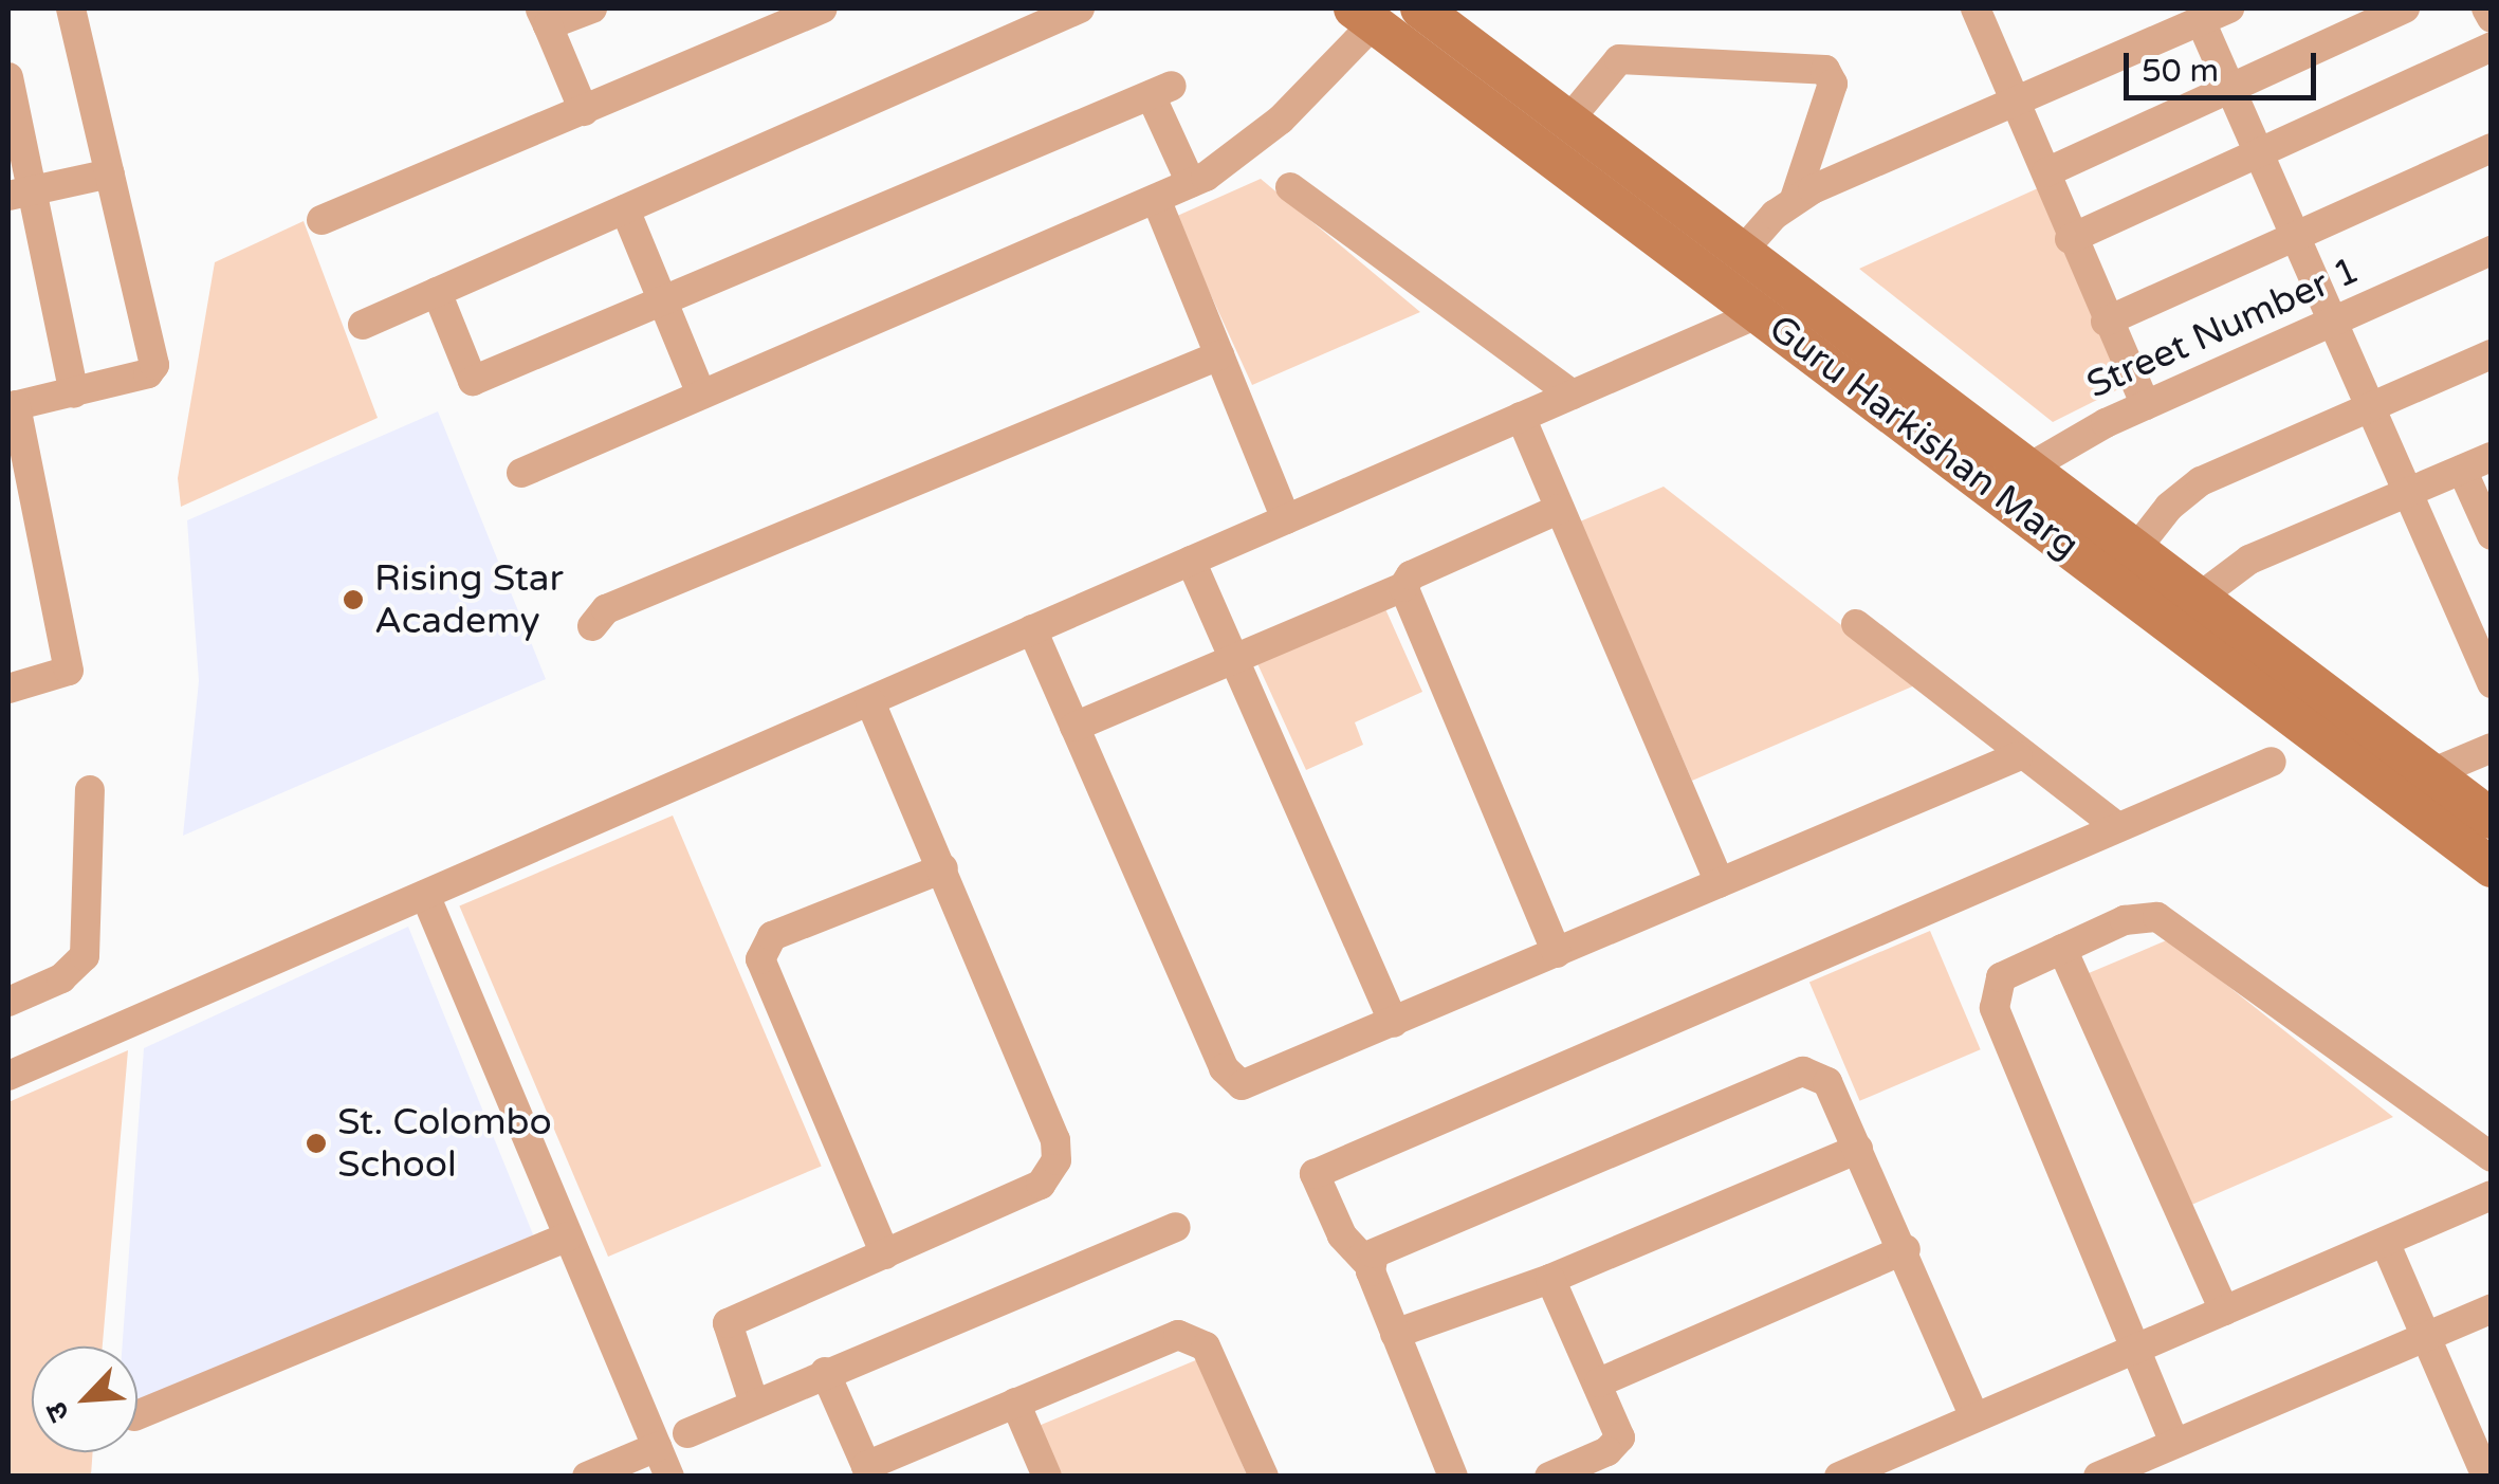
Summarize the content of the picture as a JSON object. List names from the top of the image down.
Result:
{
  "streets": {
    "main road": ["Guru Harkishan Marg"],
    "street": ["Street Number 1"]
  },
  "crossings": [
    ["Street Number 1", "Guru Harkishan Marg"]
  ],
  "places": ["Rising Star Academy", "St. Colombo School"],
  "scale_bar": "50 m",
  "north": "bottom left"
}
